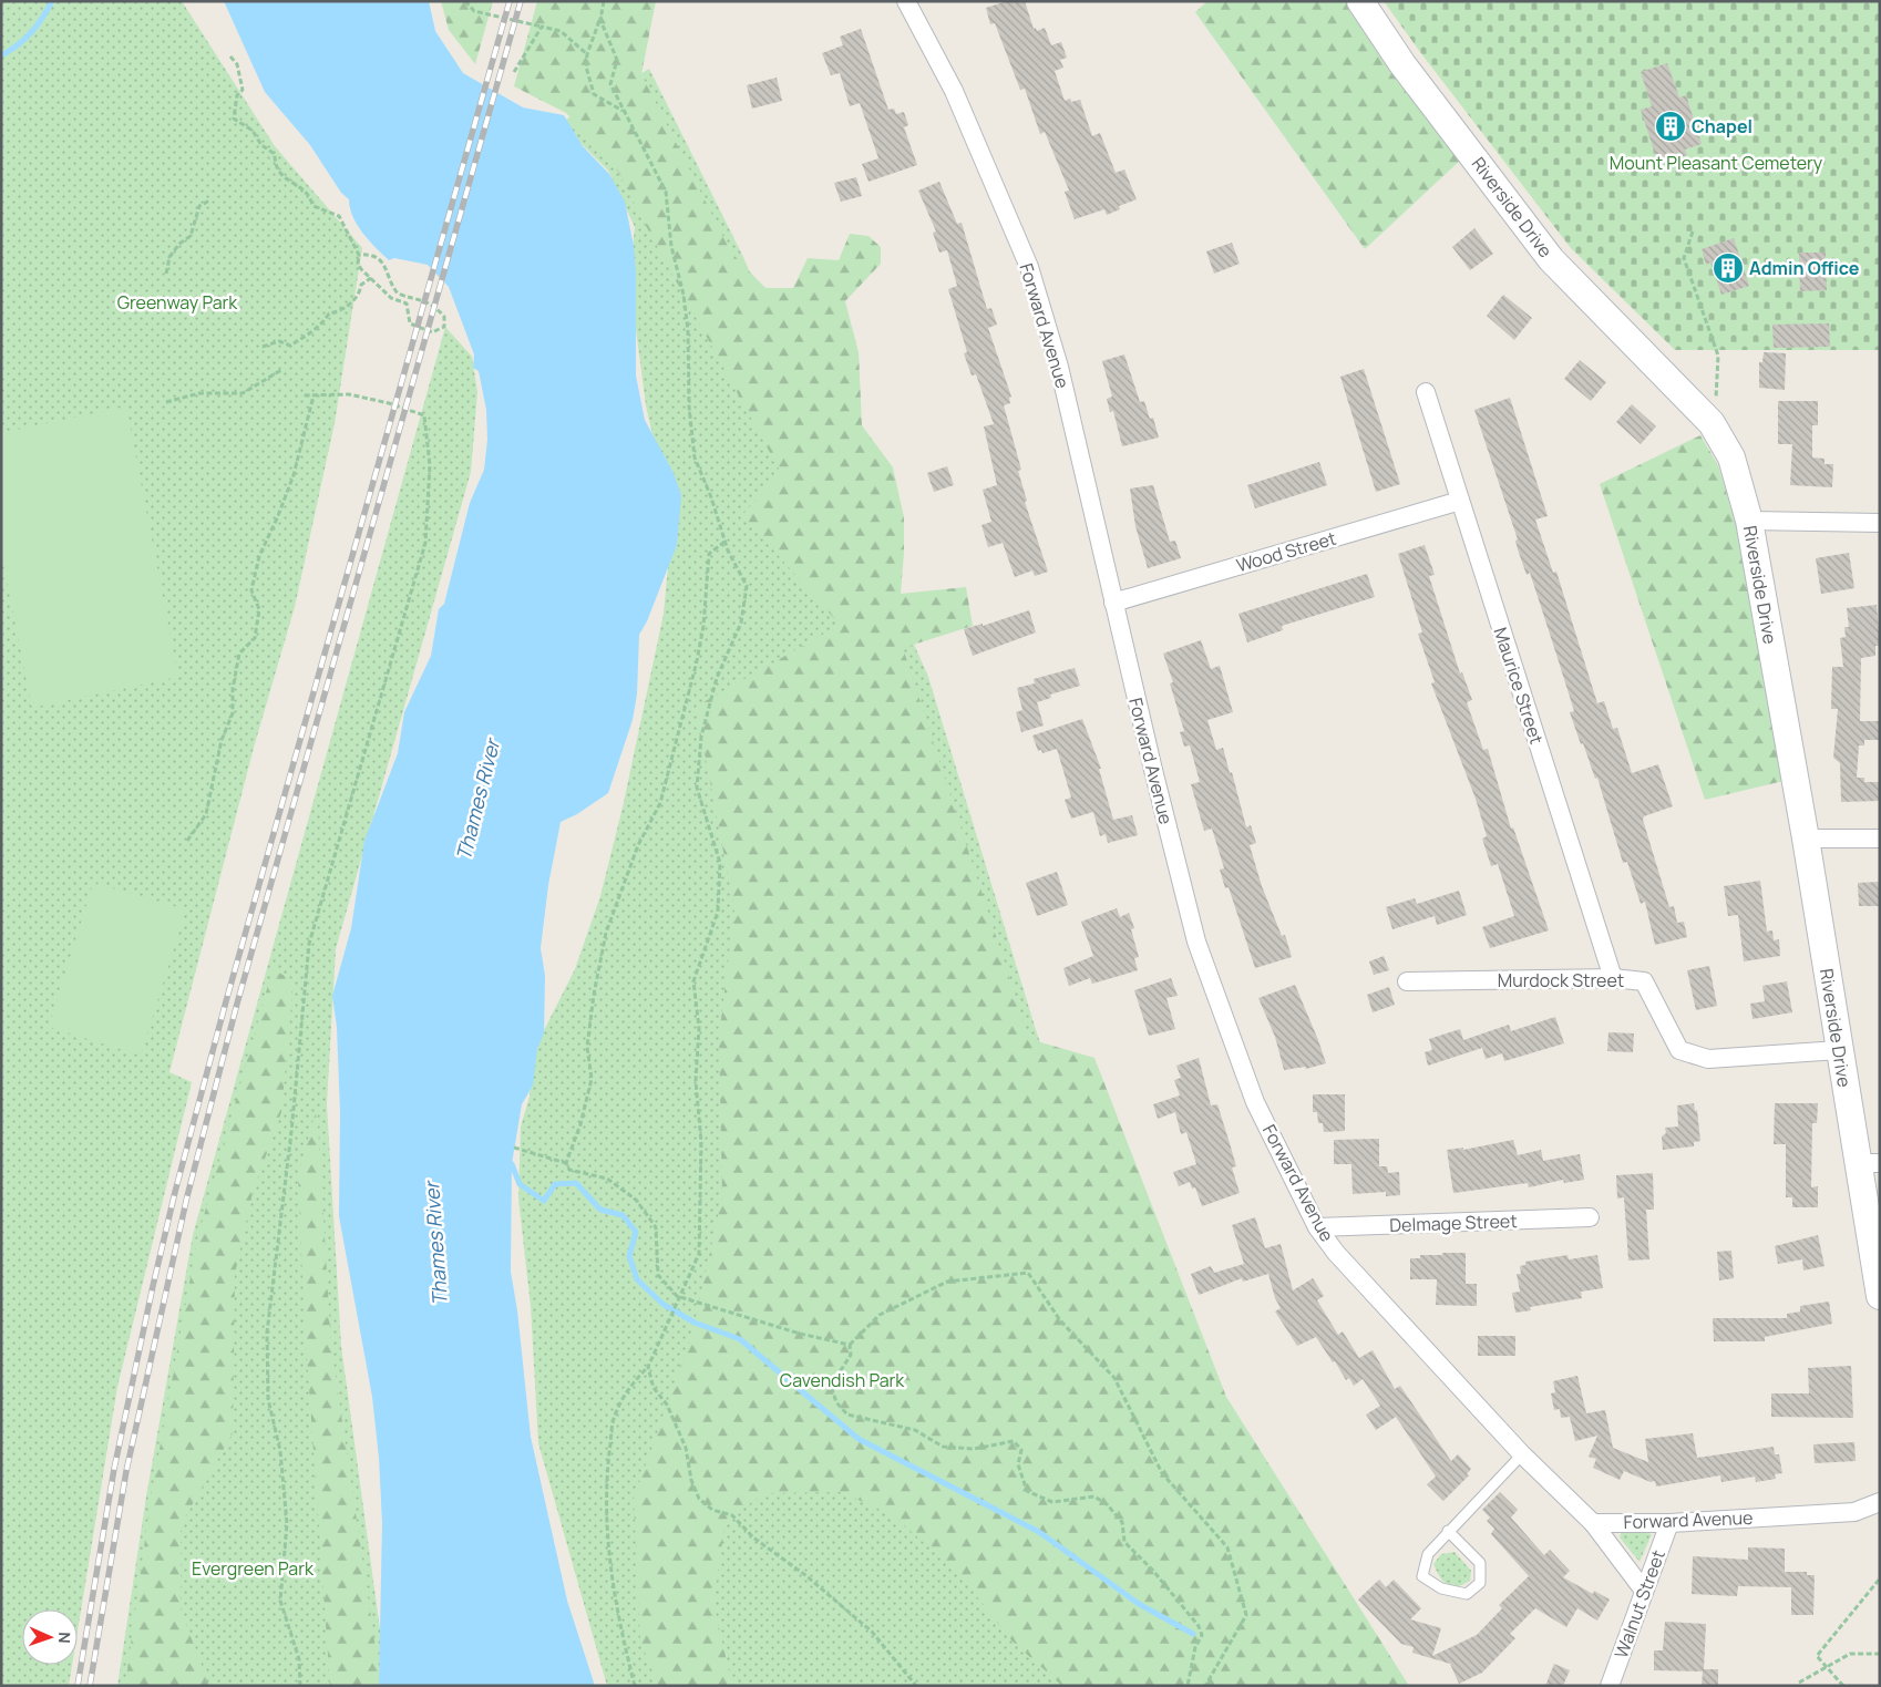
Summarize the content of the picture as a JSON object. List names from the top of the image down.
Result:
{
  "streets": {
    "main road": ["Riverside Drive"],
    "street": [
      "Forward Avenue",
      "Wood Street",
      "Maurice Street",
      "Murdock Street",
      "Delmage Street",
      "Walnut Street"
    ]
  },
  "crossings": [
    ["Riverside Drive", "Murdock Street"],
    ["Forward Avenue", "Wood Street"],
    ["Forward Avenue", "Delmage Street"],
    ["Forward Avenue", "Walnut Street"],
    ["Wood Street", "Maurice Street"],
    ["Maurice Street", "Murdock Street"]
  ],
  "water": ["Thames River"],
  "parks": [
    "Mount Pleasant Cemetery",
    "Greenway Park",
    "Cavendish Park",
    "Evergreen Park"
  ],
  "places": {
    "building": ["Chapel", "Admin Office"]
  },
  "north": "right"
}
